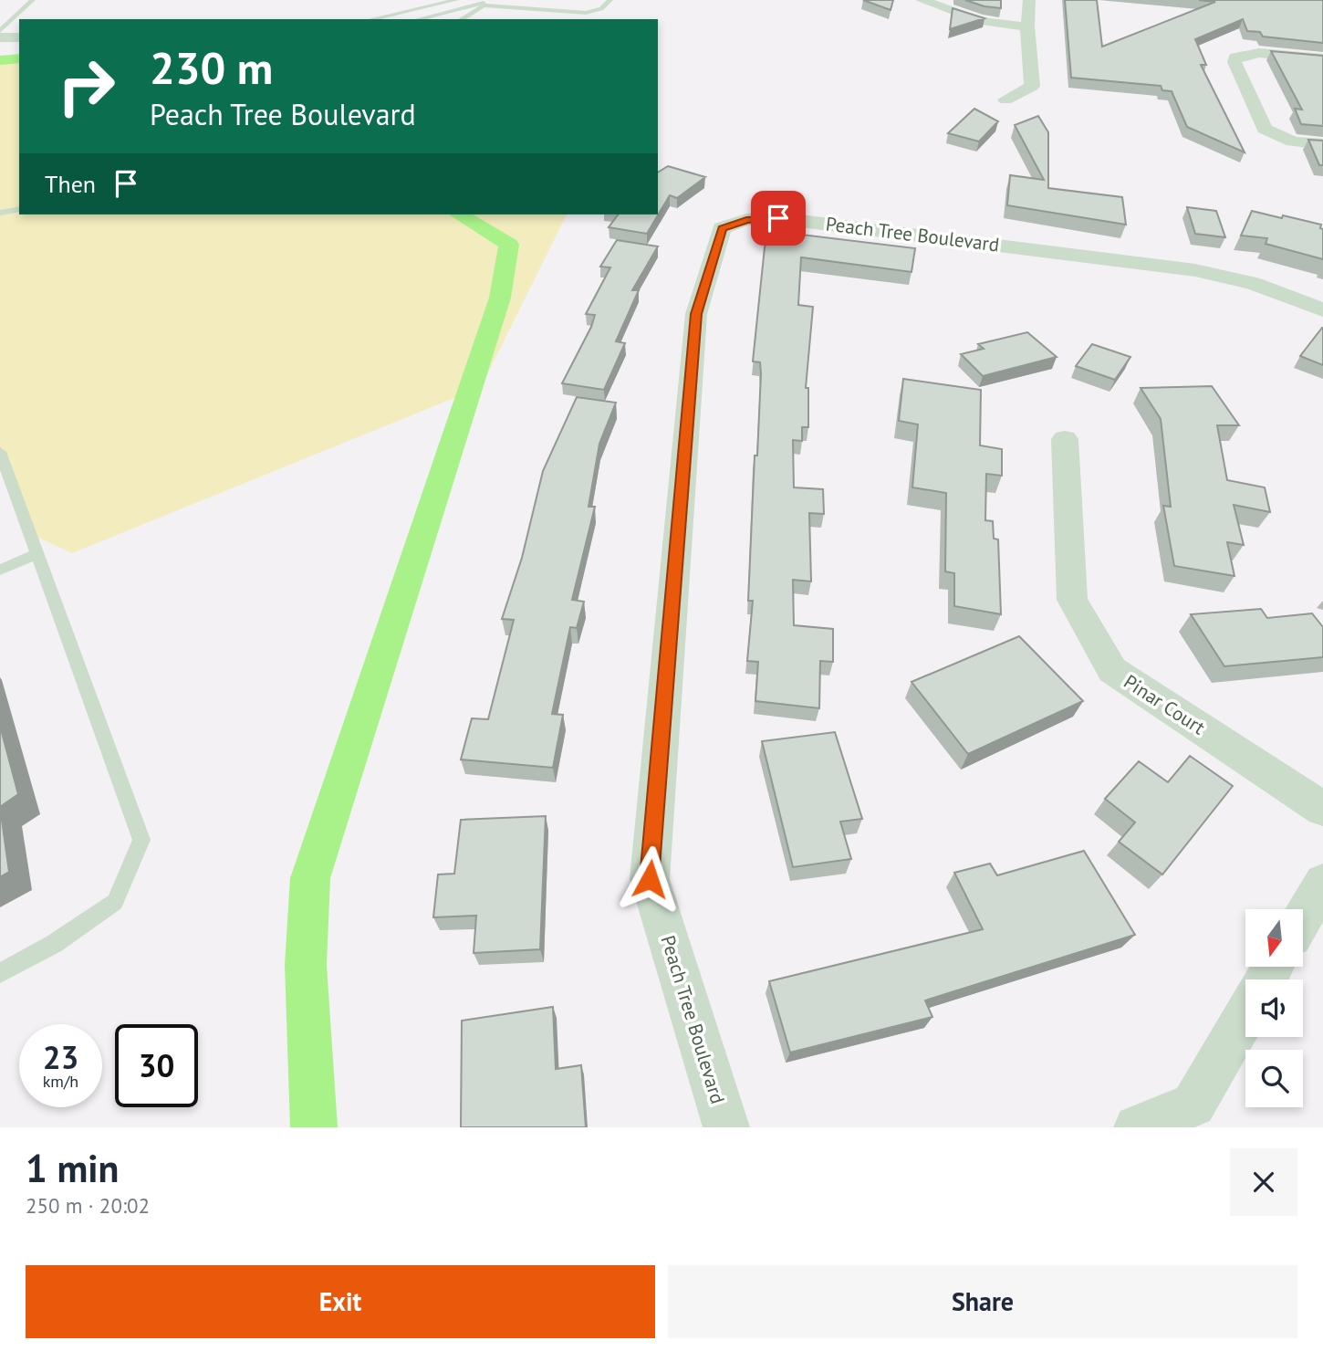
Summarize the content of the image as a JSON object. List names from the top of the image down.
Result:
{
  "streets": {
    "street": ["Peach Tree Boulevard", "Pinar Court"]
  },
  "north": "bottom",
  "page": {
    "turn": ["230 m", "Peach Tree Boulevard"],
    "then": "Then",
    "speed": "23 km/h",
    "limit": "30",
    "heading": ["1 min", "250 m · 20:02"],
    "buttons": ["Exit", "Share"]
  }
}
